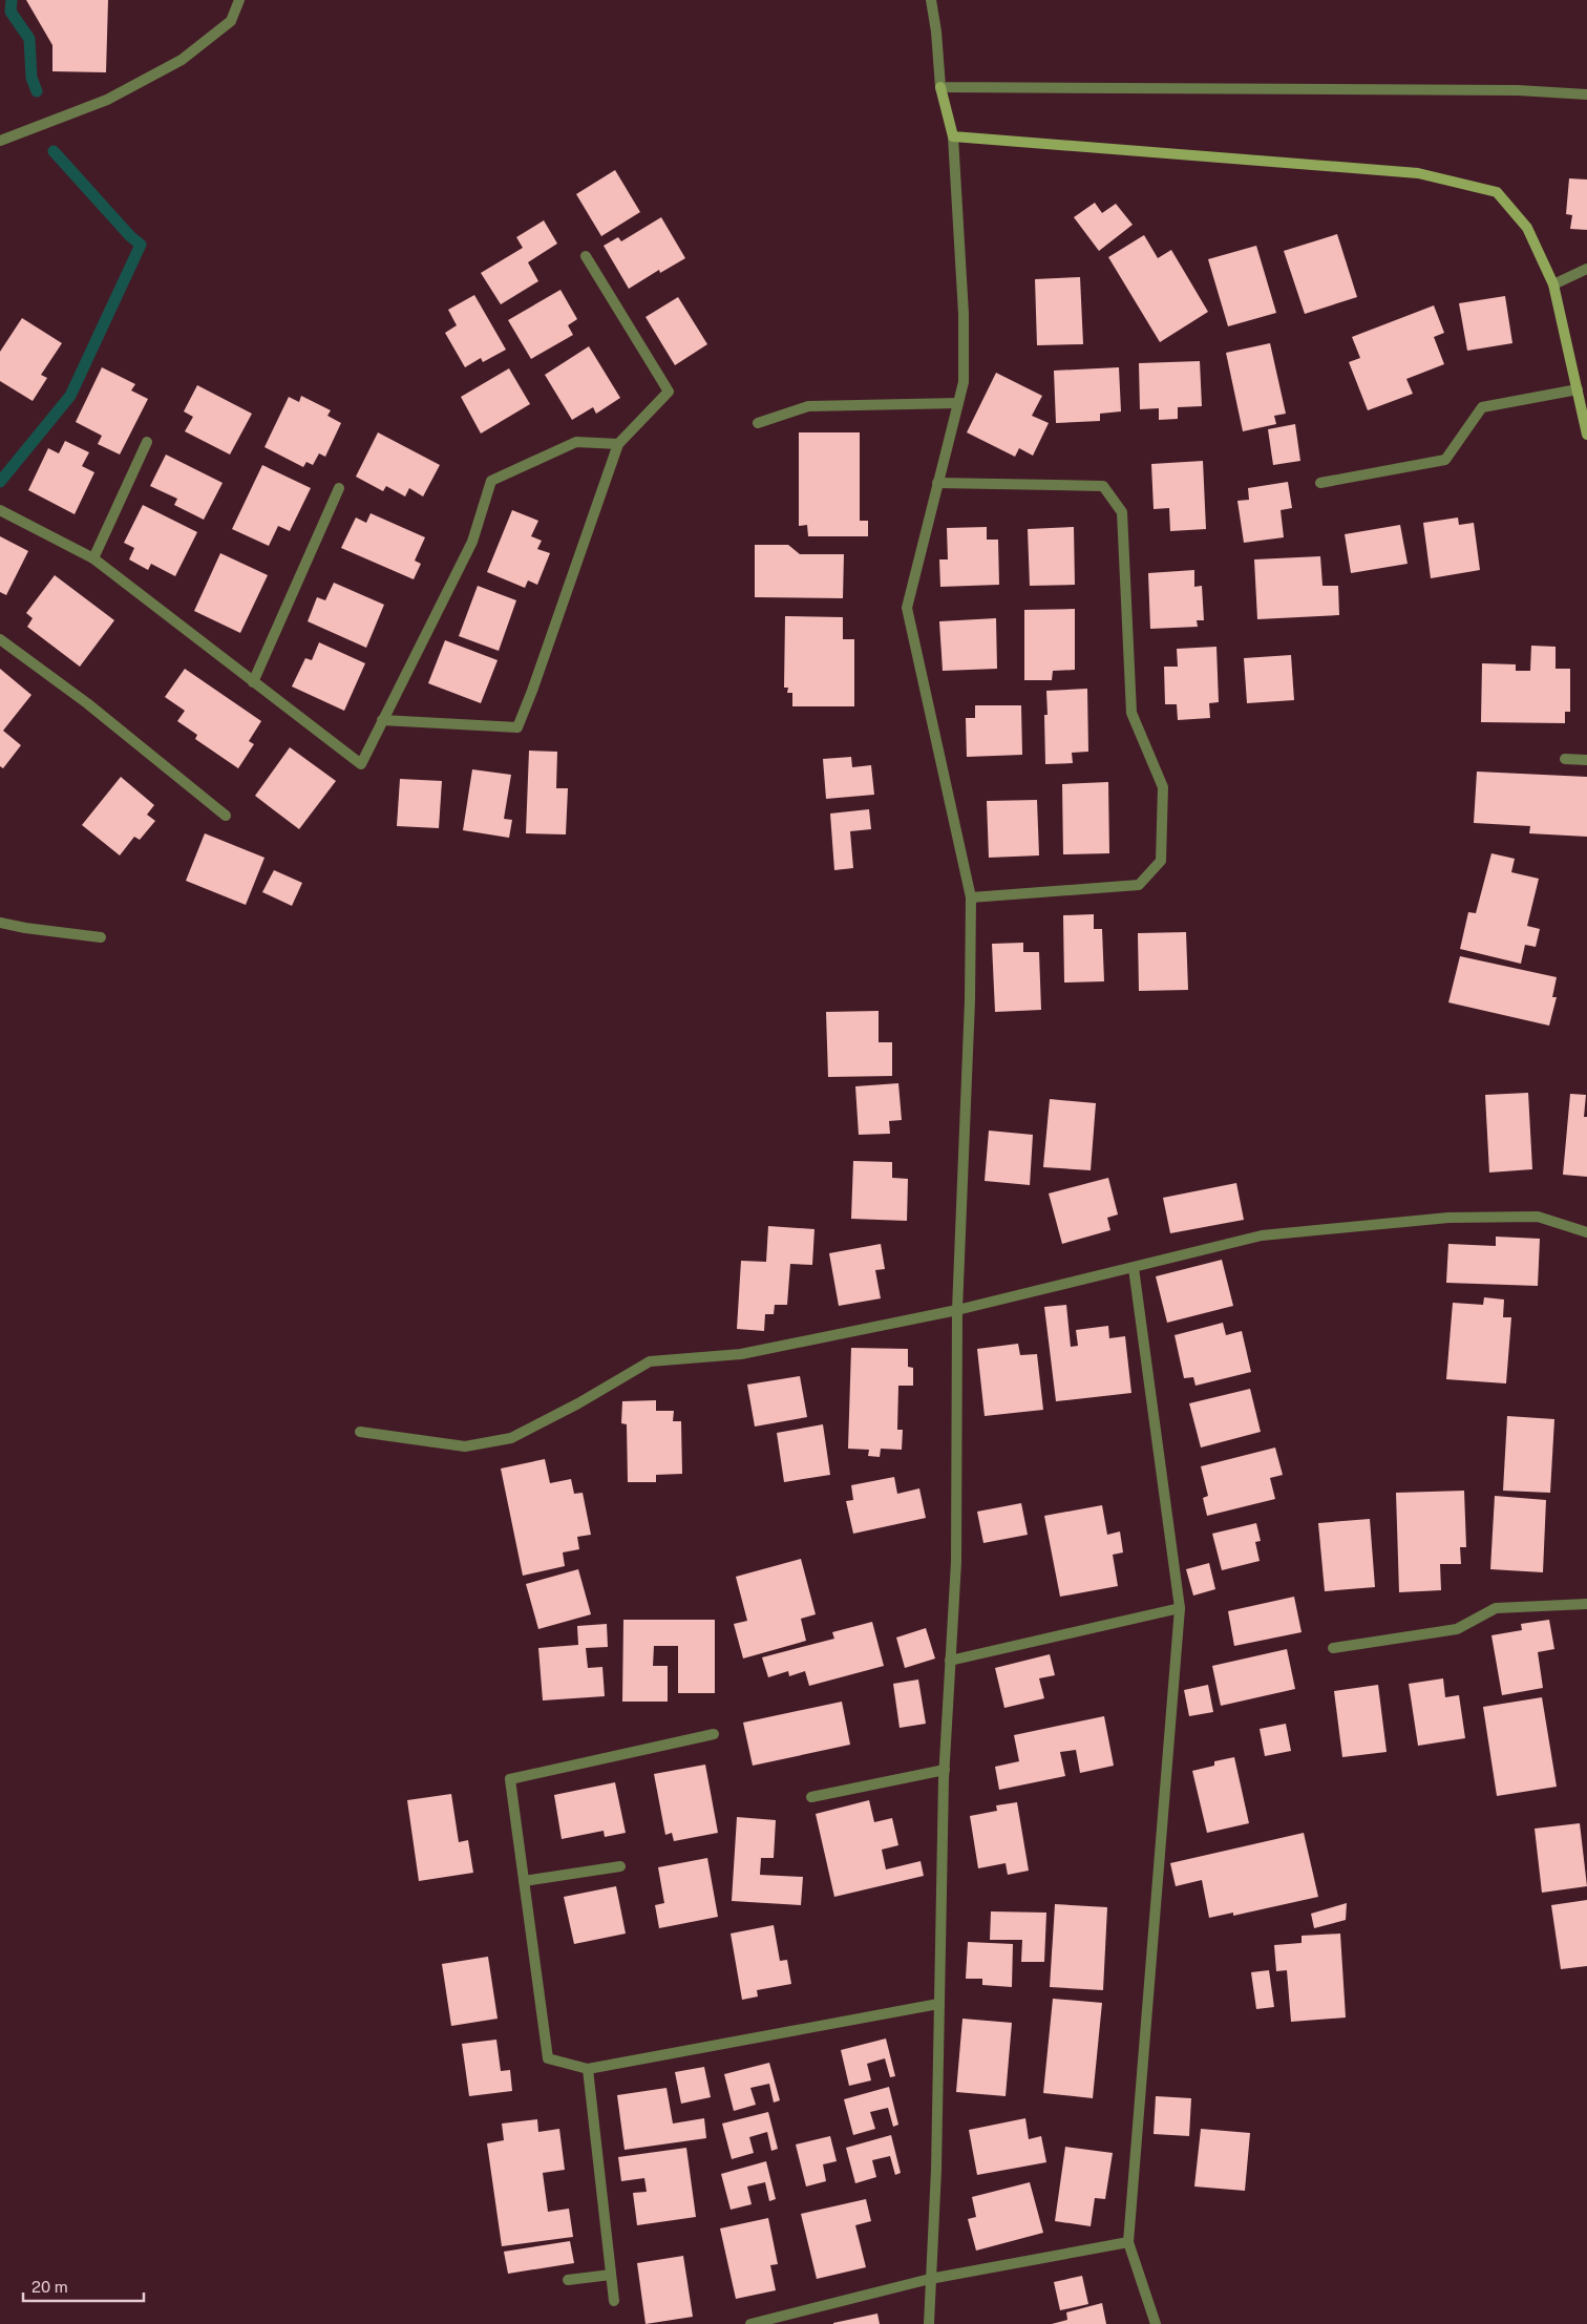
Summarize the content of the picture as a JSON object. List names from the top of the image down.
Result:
{
  "scale_bar": "20 m"
}
